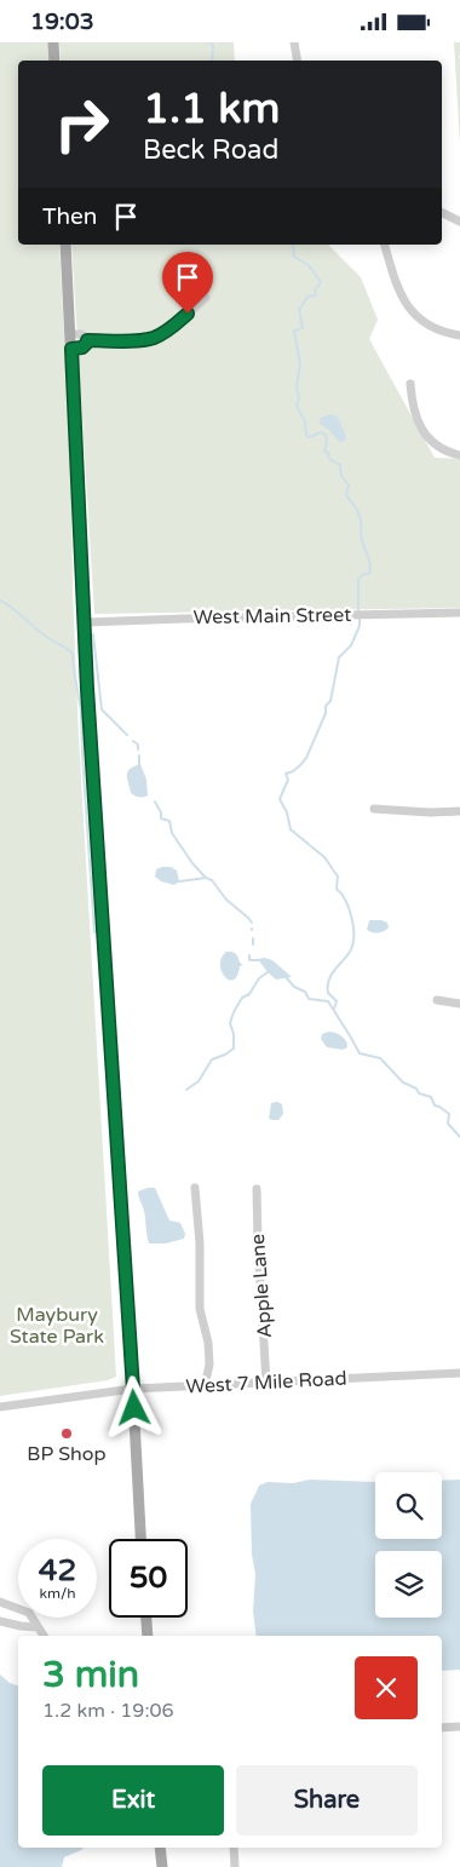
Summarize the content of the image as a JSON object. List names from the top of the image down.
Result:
{
  "streets": {
    "street": ["West Main Street", "Apple Lane", "West 7 Mile Road"]
  },
  "crossings": [
    ["Apple Lane", "West 7 Mile Road"]
  ],
  "parks": ["Maybury State Park"],
  "places": ["BP Shop"],
  "page": {
    "status": "19:03",
    "turn": ["1.1 km", "Beck Road"],
    "then": "Then",
    "speed": "42 km/h",
    "limit": "50",
    "heading": ["3 min", "1.2 km · 19:06"],
    "buttons": ["Exit", "Share"]
  }
}
